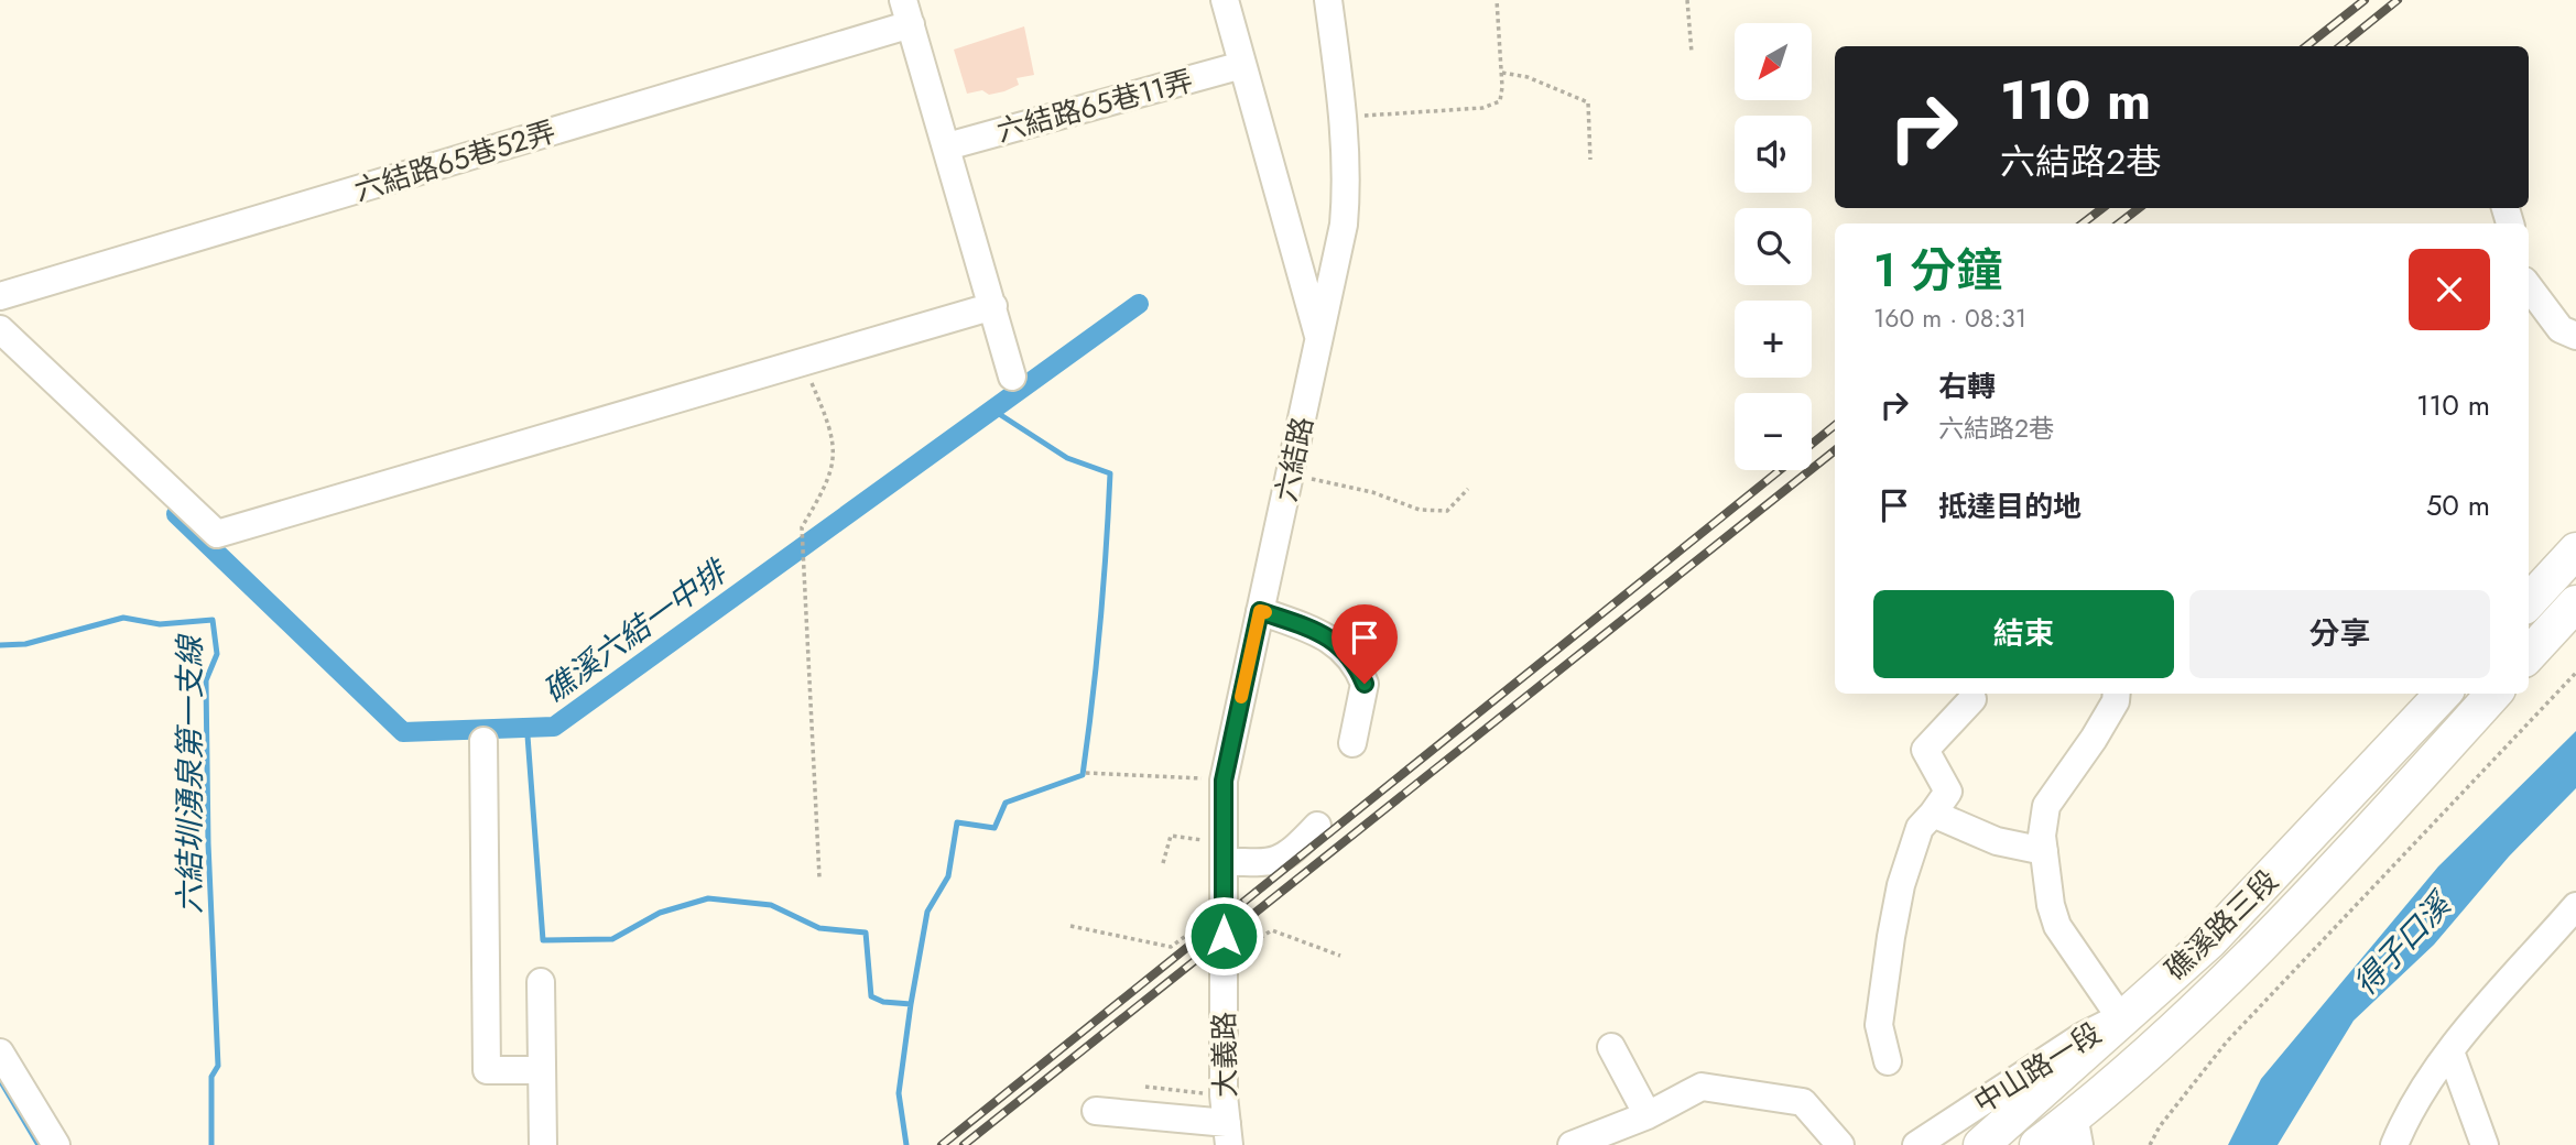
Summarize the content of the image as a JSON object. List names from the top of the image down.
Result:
{
  "streets": {
    "main road": ["礁溪路三段"],
    "street": [
      "六結路65巷11弄",
      "六結路65巷52弄",
      "六結路",
      "大義路",
      "中山路一段"
    ]
  },
  "crossings": [
    ["六結路", "大義路"],
    ["礁溪路三段", "中山路一段"]
  ],
  "water": ["礁溪六結一中排", "六結圳湧泉第一支線", "得子口溪"],
  "north": "bottom left",
  "page": {
    "map_buttons": ["+", "−"],
    "turn": ["110 m", "六結路2巷"],
    "heading": ["1 分鐘", "160 m · 08:31"],
    "list": [
      {
        "name": "右轉",
        "note": "六結路2巷",
        "value": "110 m"
      },
      {
        "name": "抵達目的地",
        "value": "50 m"
      }
    ],
    "buttons": ["結束", "分享"]
  }
}
